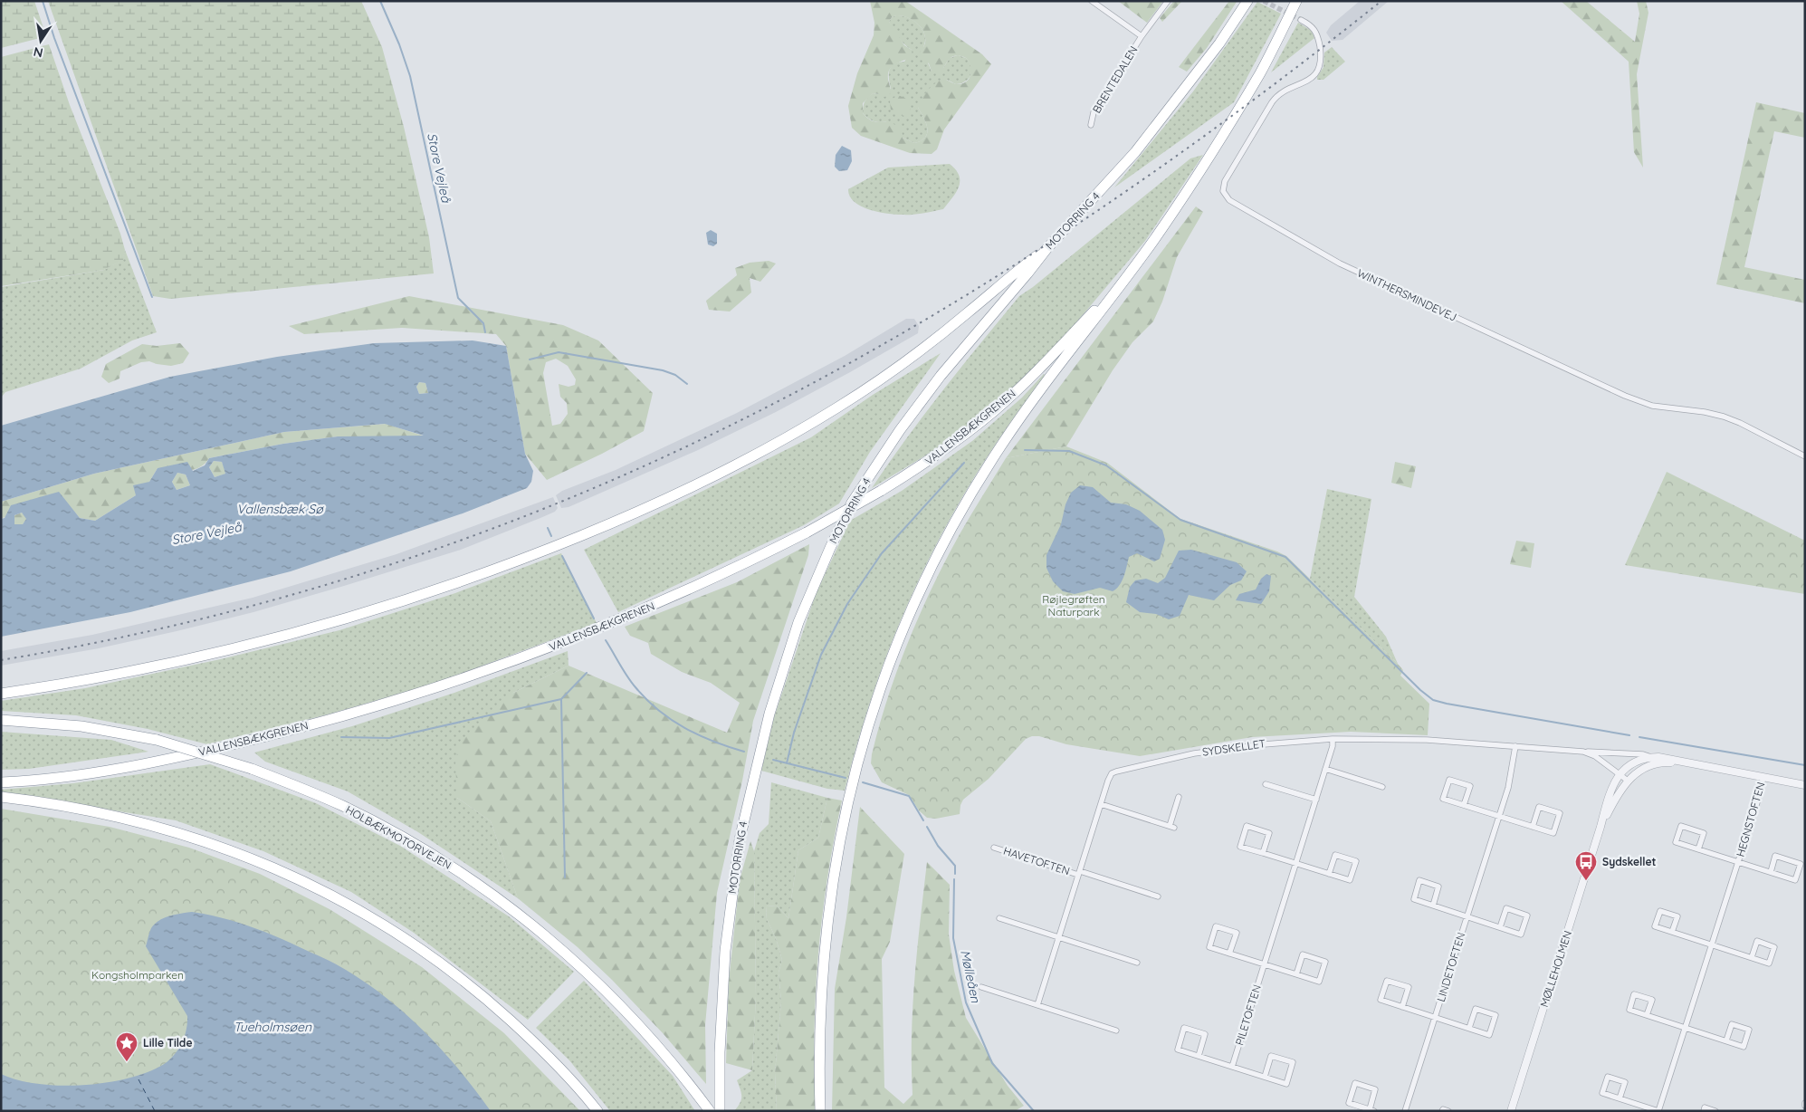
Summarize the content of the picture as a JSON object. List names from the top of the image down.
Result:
{
  "streets": {
    "highway": ["MOTORRING 4", "VALLENSBÆKGRENEN", "HOLBÆKMOTORVEJEN"],
    "street": [
      "BRENTEDALEN",
      "WINTHERSMINDEVEJ",
      "SYDSKELLET",
      "HEGNSTOFTEN",
      "HAVETOFTEN",
      "LINDETOFTEN",
      "MØLLEHOLMEN",
      "PILETOFTEN"
    ]
  },
  "crossings": [
    ["SYDSKELLET", "HEGNSTOFTEN"],
    ["SYDSKELLET", "HAVETOFTEN"],
    ["SYDSKELLET", "LINDETOFTEN"],
    ["SYDSKELLET", "MØLLEHOLMEN"],
    ["SYDSKELLET", "PILETOFTEN"]
  ],
  "water": [
    "Store Vejleå",
    "Vallensbæk Sø",
    "Mølleåen",
    "Tueholmsøen"
  ],
  "parks": ["Røjlegrøften Naturpark", "Kongsholmparken"],
  "places": {
    "bus stop": ["Sydskellet"],
    "place": ["Lille Tilde"]
  },
  "north": "bottom"
}
